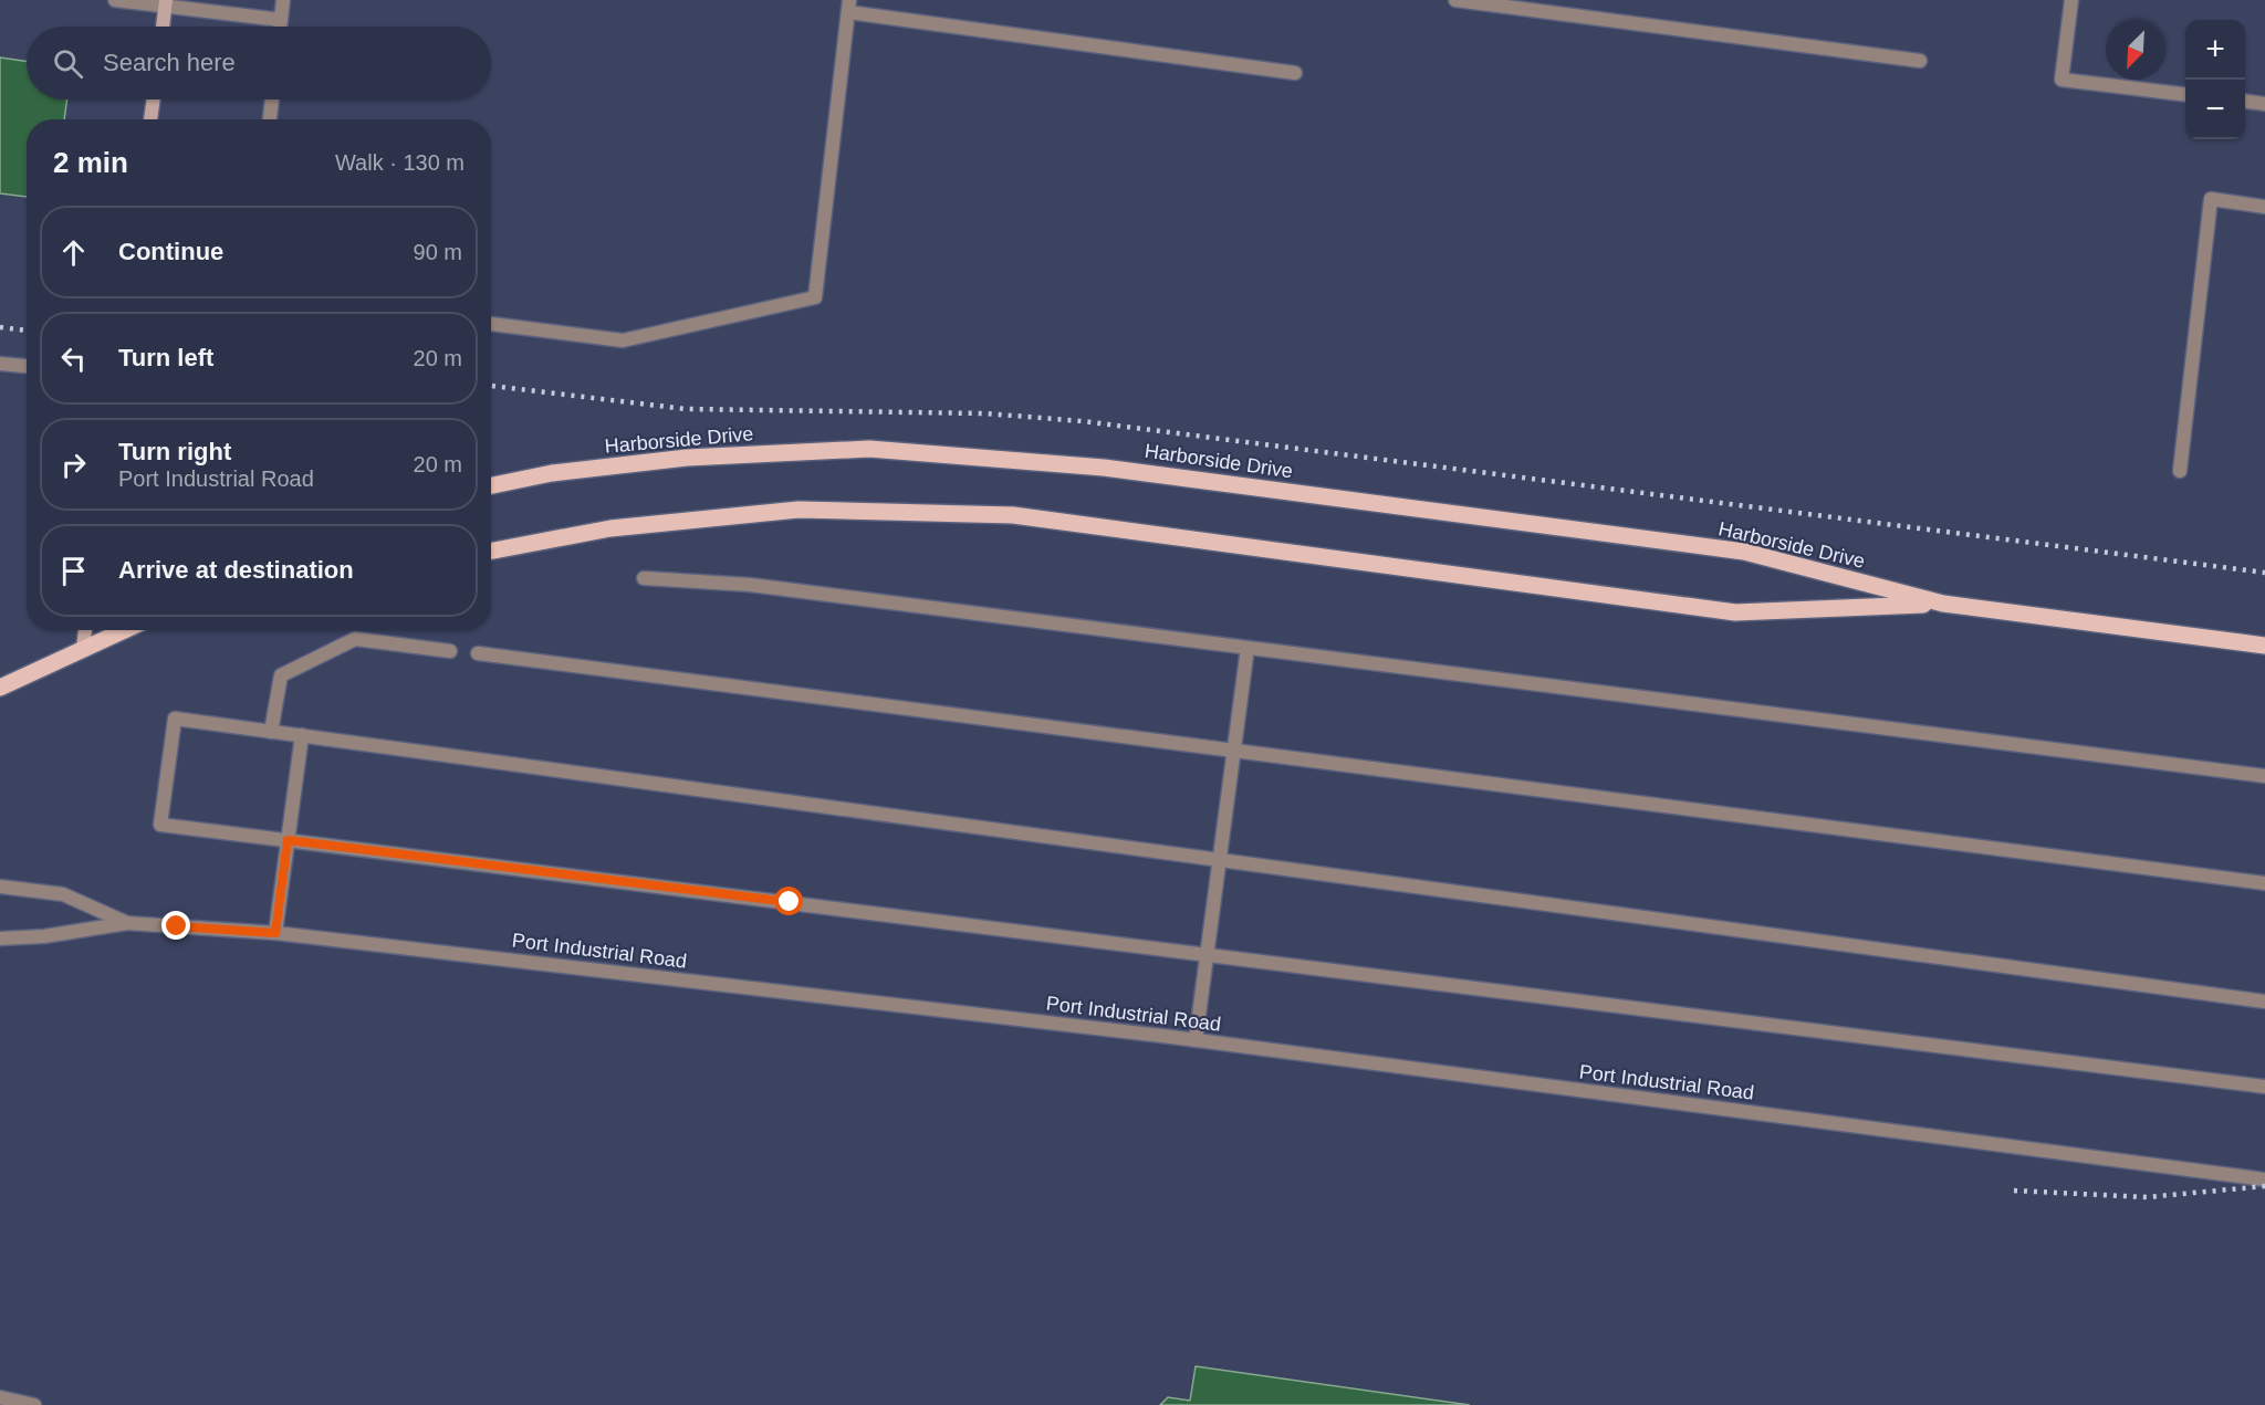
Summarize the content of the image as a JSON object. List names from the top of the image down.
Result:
{
  "streets": {
    "main road": ["Harborside Drive"],
    "street": ["Port Industrial Road"]
  },
  "north": "bottom left",
  "page": {
    "map_buttons": ["+", "−"],
    "search": "Search here",
    "heading": ["2 min", "Walk · 130 m"],
    "list": [
      ["Continue", "90 m"],
      ["Turn left", "20 m"],
      ["Turn right", "Port Industrial Road", "20 m"],
      "Arrive at destination"
    ]
  }
}
